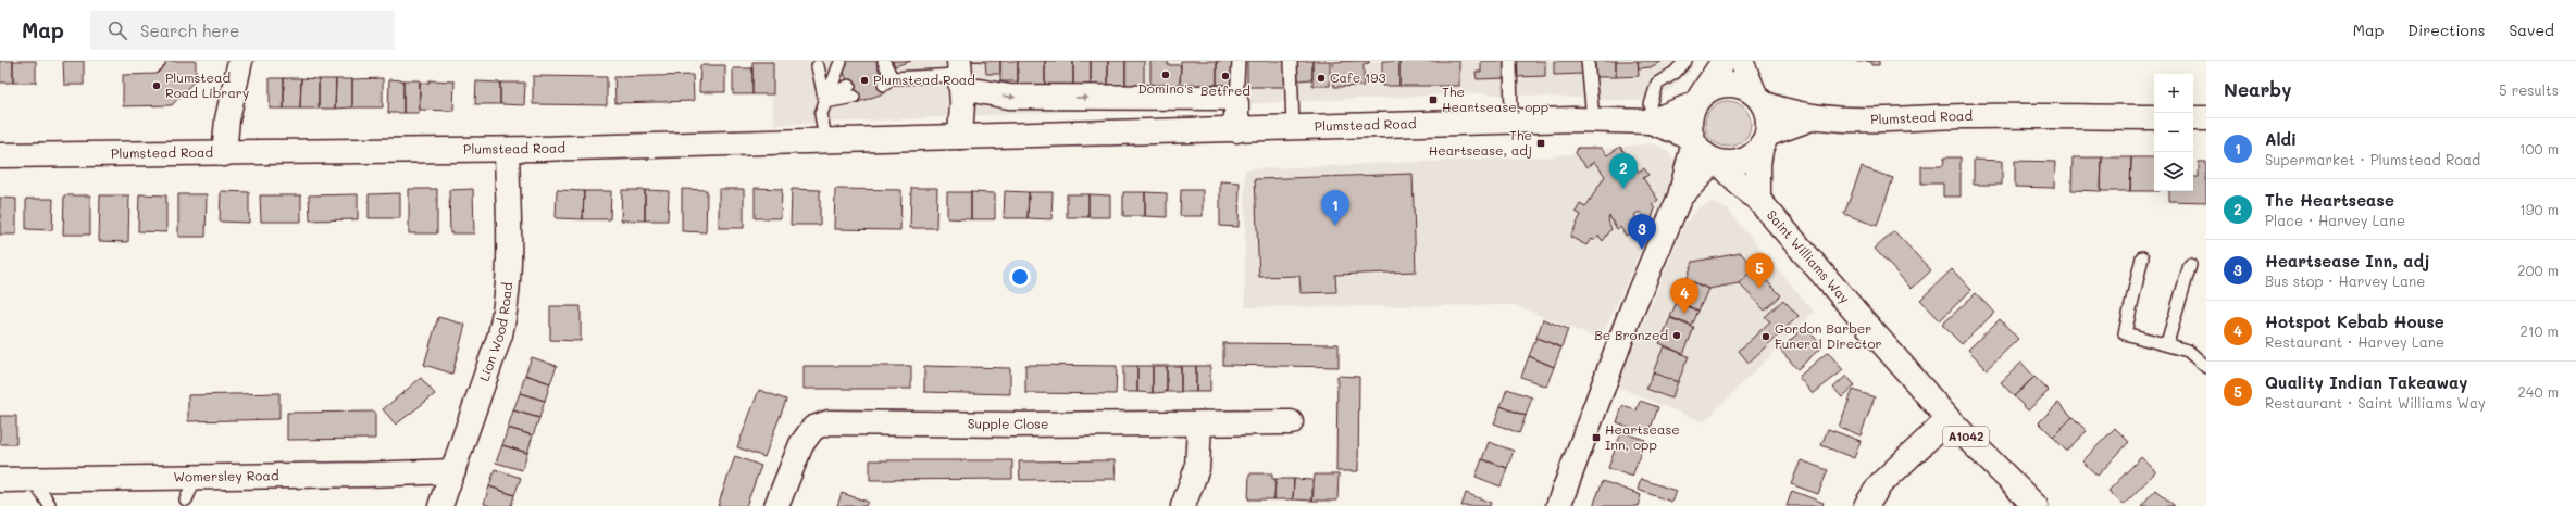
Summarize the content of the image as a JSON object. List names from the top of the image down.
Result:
{
  "streets": {
    "main road": [
      "Plumstead Road",
      "Saint Williams Way",
      "Lion Wood Road",
      "Supple Close",
      "A1042",
      "Womersley Road"
    ]
  },
  "crossings": [
    ["Plumstead Road", "Saint Williams Way"],
    ["Plumstead Road", "Lion Wood Road"],
    ["Lion Wood Road", "Womersley Road"]
  ],
  "places": {
    "other": [
      "Domino's",
      "Betfred",
      "Cafe 193",
      "Plumstead Road",
      "Plumstead Road Library",
      "Be Bronzed",
      "Gordon Barber Funeral Director"
    ],
    "transit": ["The Heartsease, opp", "The Heartsease, adj", "Heartsease Inn, opp"]
  },
  "page": {
    "header": "Map",
    "search": "Search here",
    "nav": ["Map", "Directions", "Saved"],
    "heading": ["Nearby", "5 results"],
    "map_buttons": ["+", "−"],
    "list": [
      {
        "mark": "1",
        "name": "Aldi",
        "note": "Supermarket · Plumstead Road",
        "value": "100 m"
      },
      {
        "mark": "2",
        "name": "The Heartsease",
        "note": "Place · Harvey Lane",
        "value": "190 m"
      },
      {
        "mark": "3",
        "name": "Heartsease Inn, adj",
        "note": "Bus stop · Harvey Lane",
        "value": "200 m"
      },
      {
        "mark": "4",
        "name": "Hotspot Kebab House",
        "note": "Restaurant · Harvey Lane",
        "value": "210 m"
      },
      {
        "mark": "5",
        "name": "Quality Indian Takeaway",
        "note": "Restaurant · Saint Williams Way",
        "value": "240 m"
      }
    ],
    "pins": [
      "2",
      "1",
      "3",
      "5",
      "4"
    ]
  }
}
